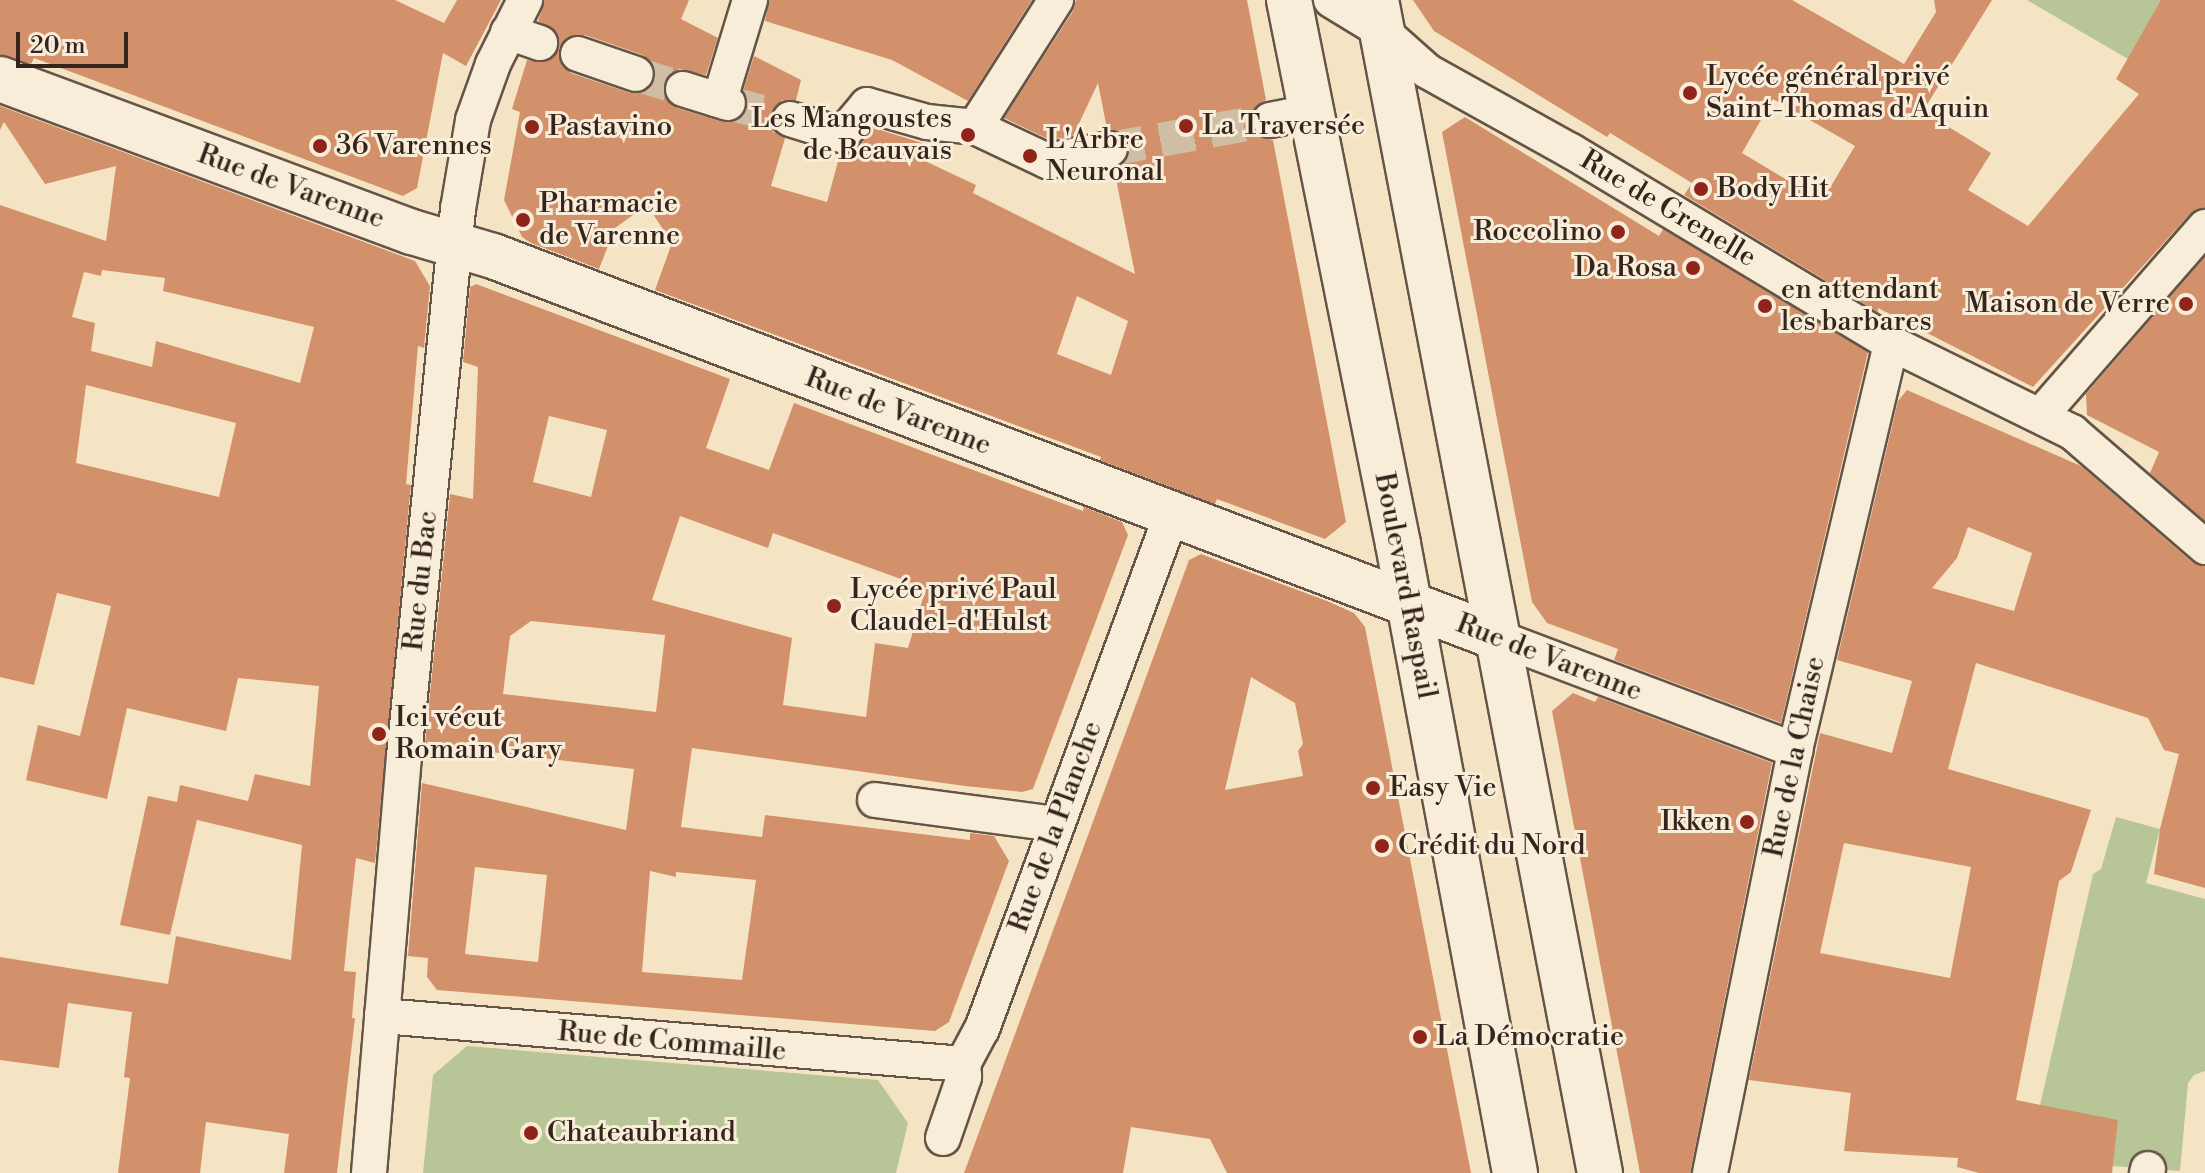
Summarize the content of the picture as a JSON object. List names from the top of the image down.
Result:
{
  "streets": {
    "main road": ["Rue de Varenne", "Boulevard Raspail"],
    "street": [
      "Rue de Grenelle",
      "Rue du Bac",
      "Rue de la Chaise",
      "Rue de la Planche",
      "Rue de Commaille"
    ]
  },
  "crossings": [
    ["Rue de Varenne", "Rue du Bac"],
    ["Rue de Varenne", "Boulevard Raspail"],
    ["Rue de Varenne", "Rue de la Chaise"],
    ["Rue de Varenne", "Rue de la Planche"],
    ["Rue de Grenelle", "Rue de la Chaise"],
    ["Rue du Bac", "Rue de Commaille"],
    ["Rue de la Planche", "Rue de Commaille"]
  ],
  "places": [
    "Lycée général privé Saint-Thomas d'Aquin",
    "La Traversée",
    "Pastavino",
    "Les Mangoustes de Beauvais",
    "36 Varennes",
    "L'Arbre Neuronal",
    "Body Hit",
    "Pharmacie de Varenne",
    "Roccolino",
    "Da Rosa",
    "Maison de Verre",
    "en attendant les barbares",
    "Lycée privé Paul Claudel-d'Hulst",
    "Ici vécut Romain Gary",
    "Easy Vie",
    "Ikken",
    "Crédit du Nord",
    "La Démocratie",
    "Chateaubriand"
  ],
  "scale_bar": "20 m"
}
